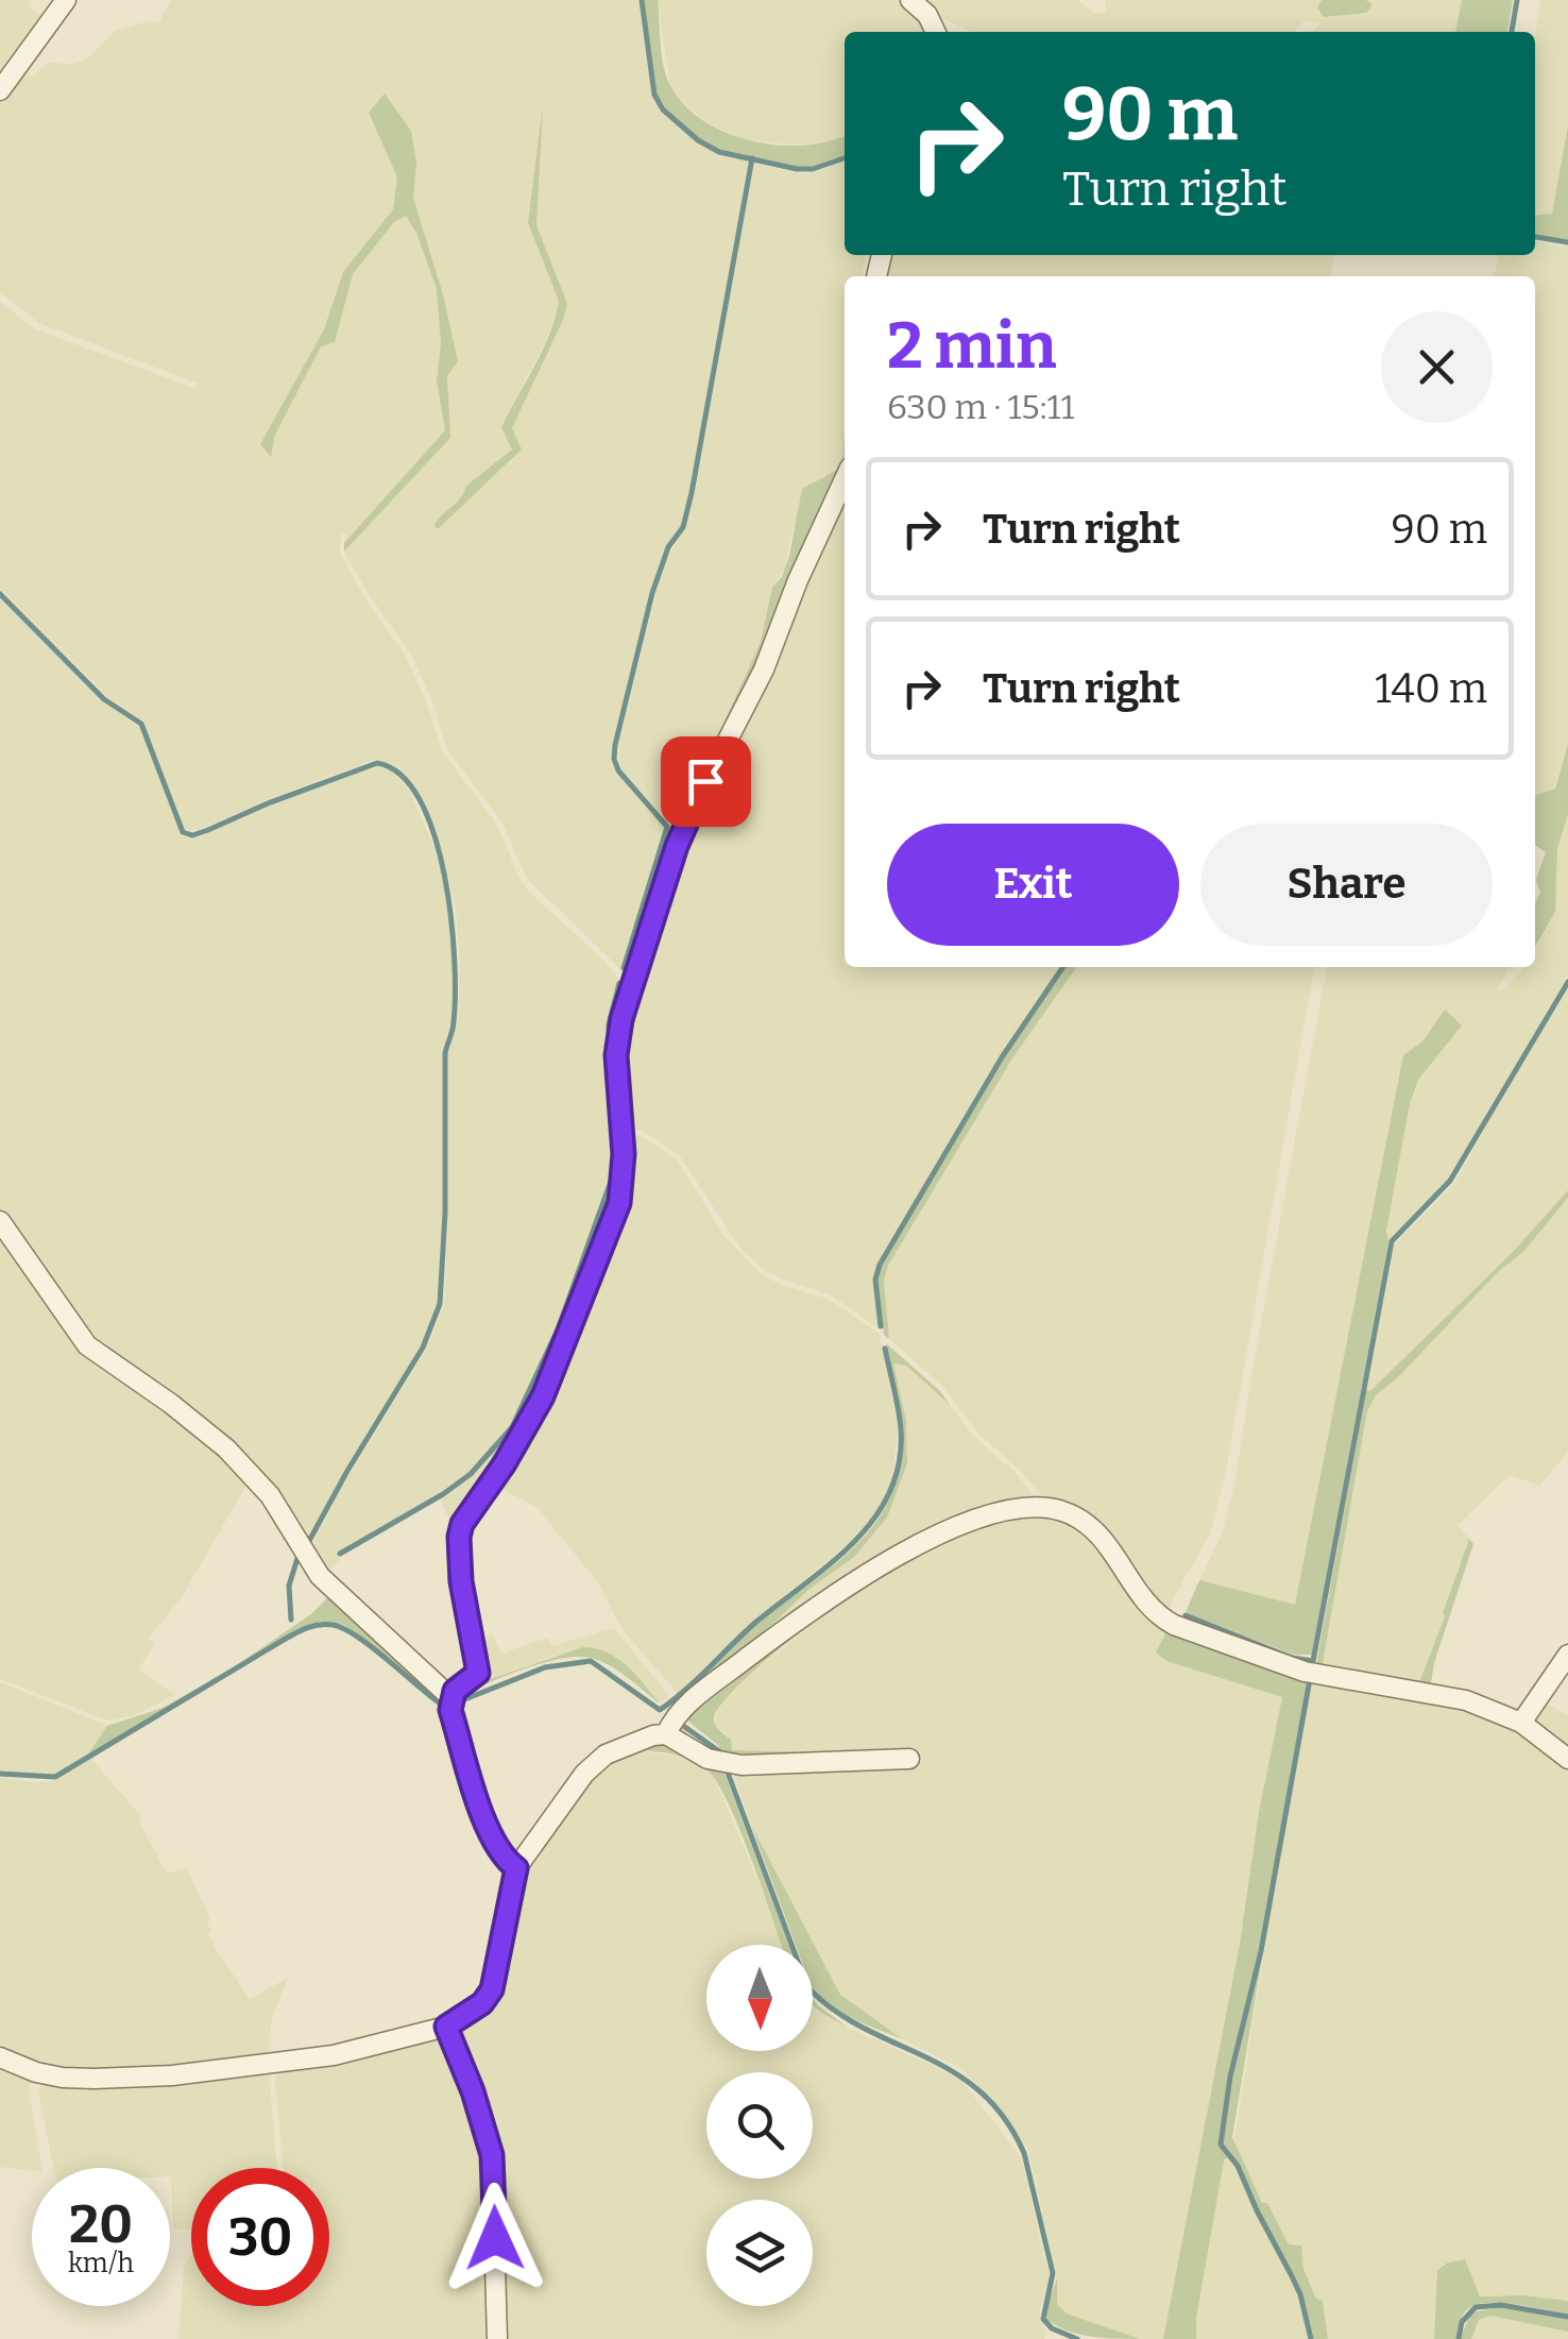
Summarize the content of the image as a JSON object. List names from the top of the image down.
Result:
{
  "north": "bottom",
  "page": {
    "turn": ["90 m", "Turn right"],
    "heading": ["2 min", "630 m · 15:11"],
    "list": [
      {
        "name": "Turn right",
        "value": "90 m"
      },
      {
        "name": "Turn right",
        "value": "140 m"
      }
    ],
    "buttons": ["Exit", "Share"],
    "speed": "20 km/h",
    "limit": "30"
  }
}
